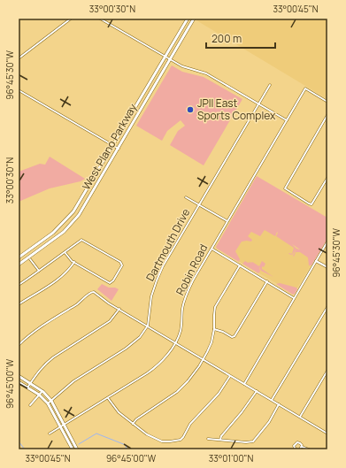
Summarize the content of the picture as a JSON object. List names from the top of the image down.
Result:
{
  "streets": {
    "main road": ["West Plano Parkway"],
    "street": ["Dartmouth Drive", "Robin Road"]
  },
  "places": ["JPII East Sports Complex"],
  "scale_bar": "200 m",
  "coordinates": [
    "33°00'30\"N",
    "33°00'45\"N",
    "96°45'30\"W",
    "96°45'00\"W",
    "33°01'00\"N"
  ]
}
